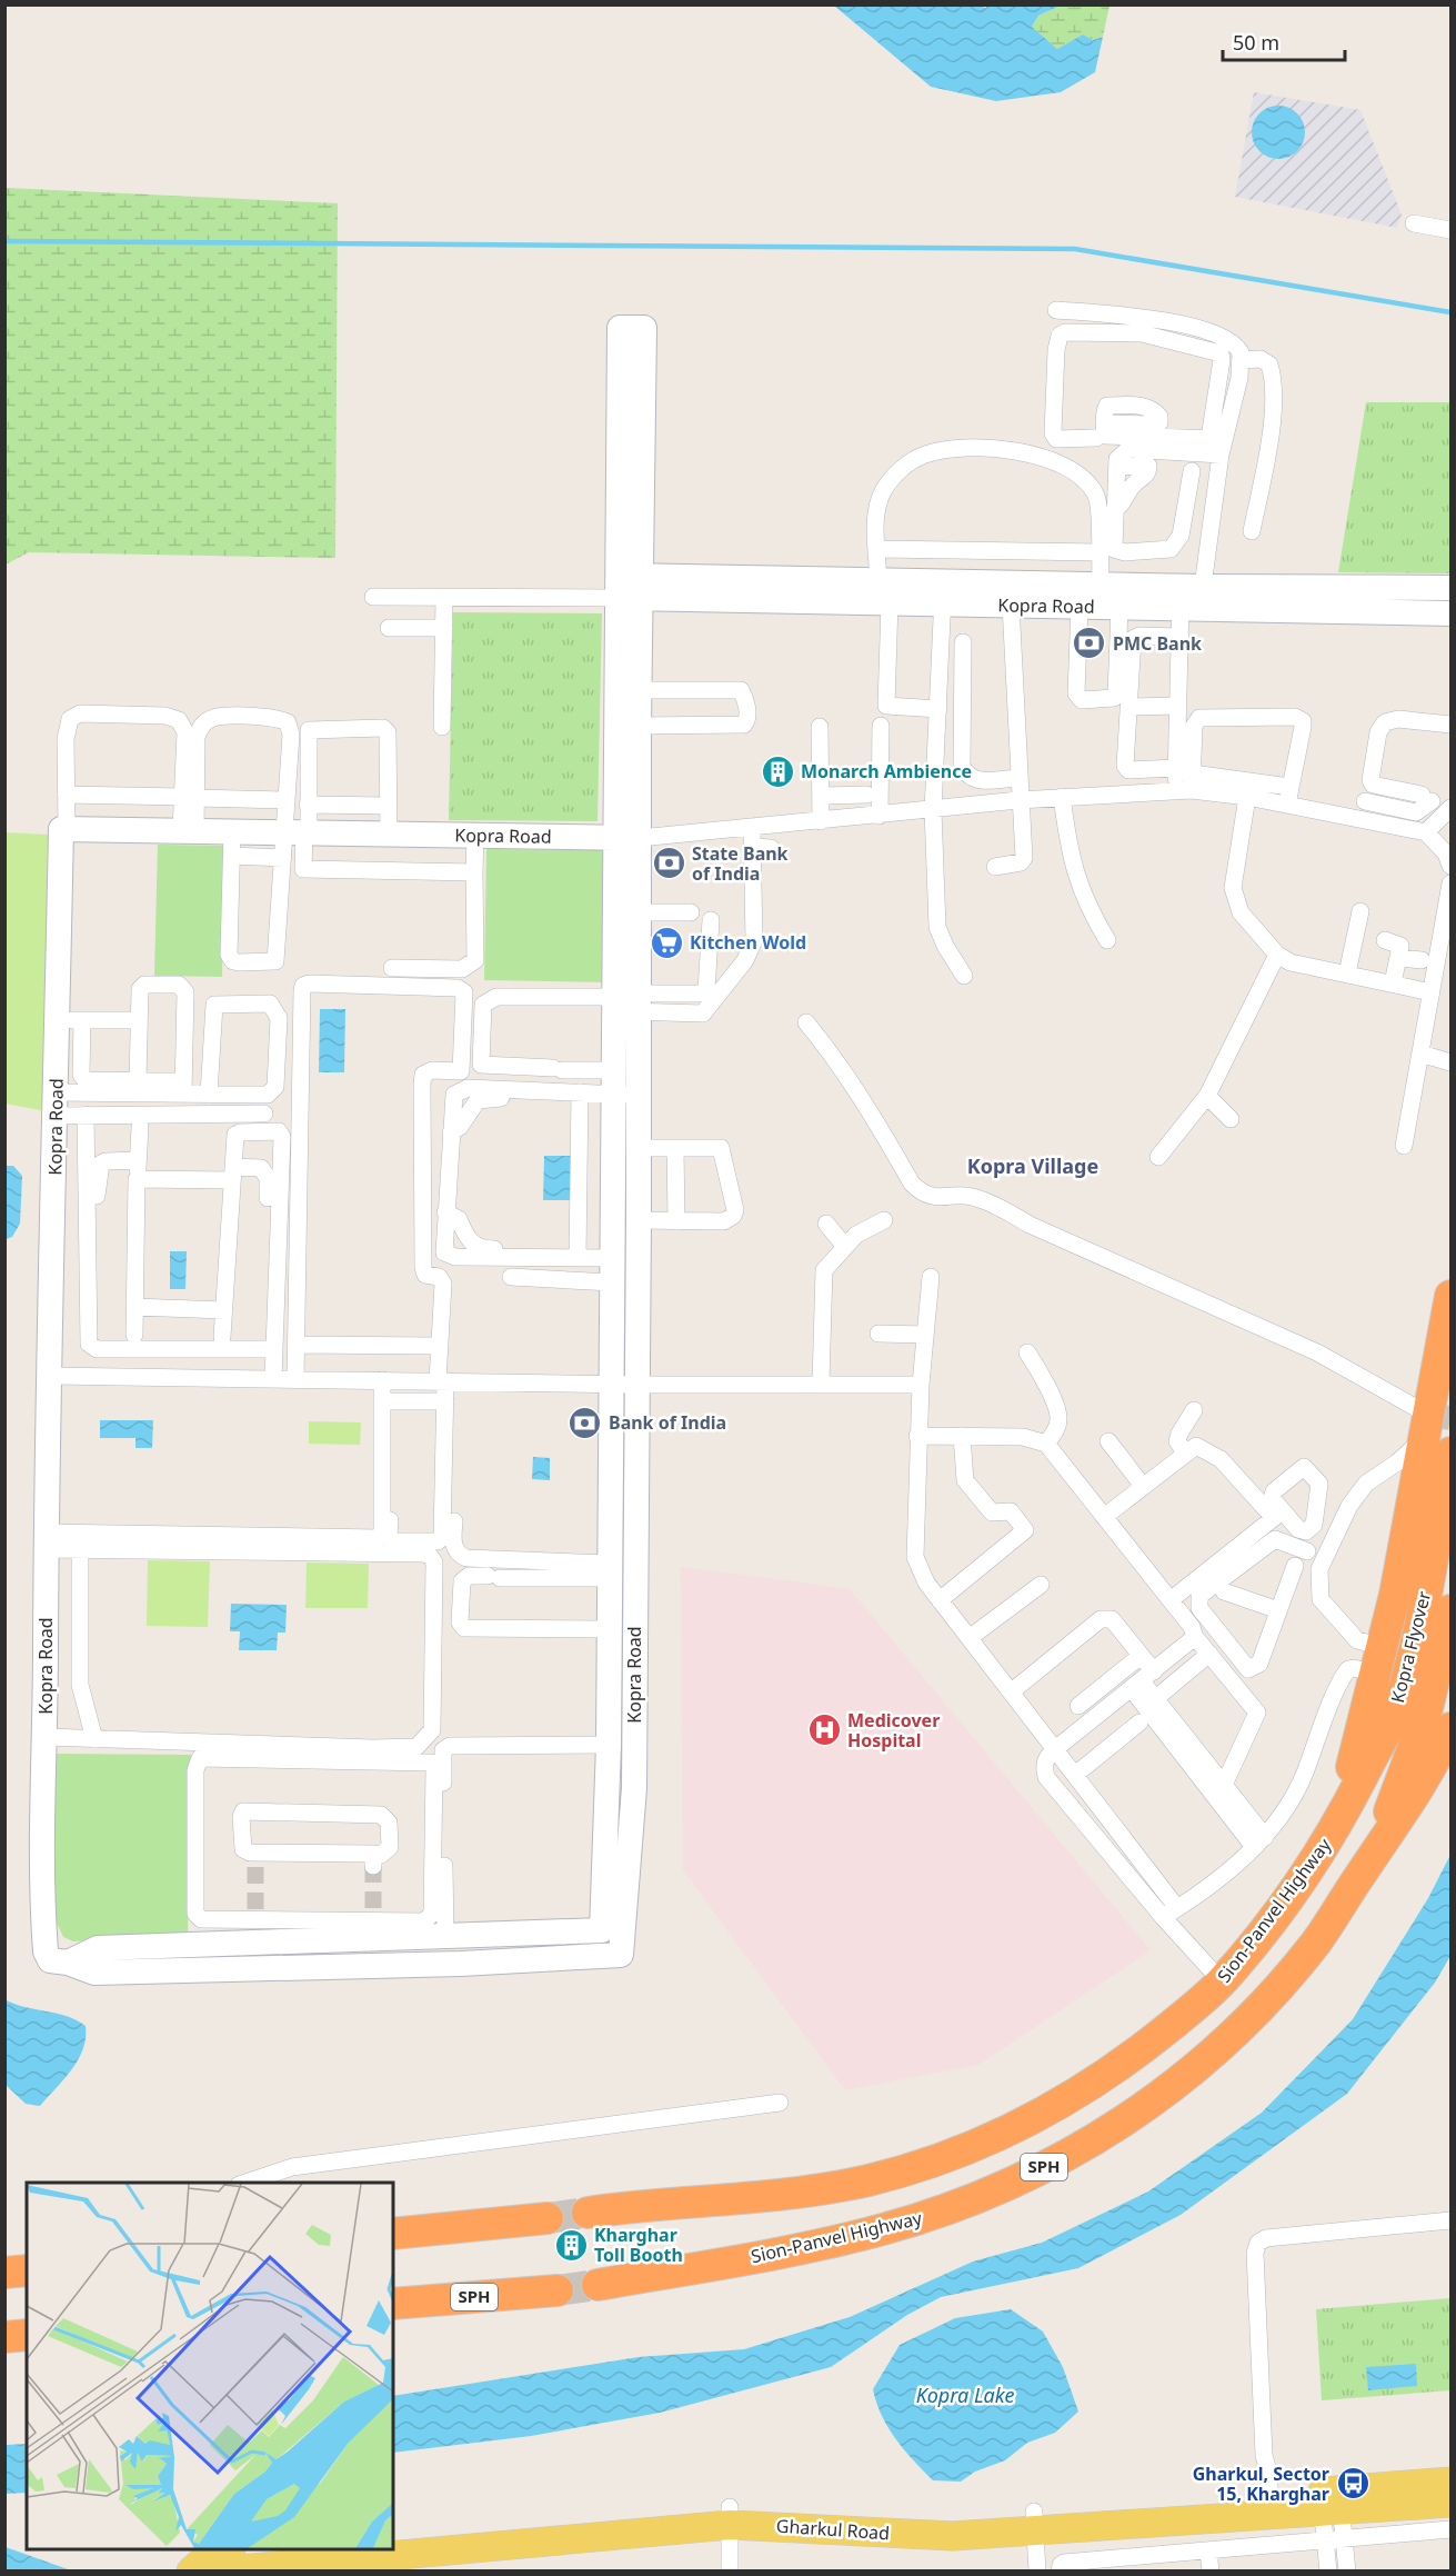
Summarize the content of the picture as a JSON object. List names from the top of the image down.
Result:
{
  "streets": {
    "highway": ["Kopra Flyover", "Sion-Panvel Highway", "SPH"],
    "main road": ["Gharkul Road"],
    "street": ["Kopra Road"]
  },
  "crossings": [
    ["Kopra Flyover", "Sion-Panvel Highway"]
  ],
  "districts": ["Kopra Village"],
  "water": ["Kopra Lake"],
  "places": {
    "bank": ["PMC Bank", "State Bank of India", "Bank of India"],
    "building": ["Monarch Ambience", "Kharghar Toll Booth"],
    "supermarket": ["Kitchen Wold"],
    "hospital": ["Medicover Hospital"],
    "bus stop": ["Gharkul, Sector 15, Kharghar"]
  },
  "scale_bar": "50 m"
}
